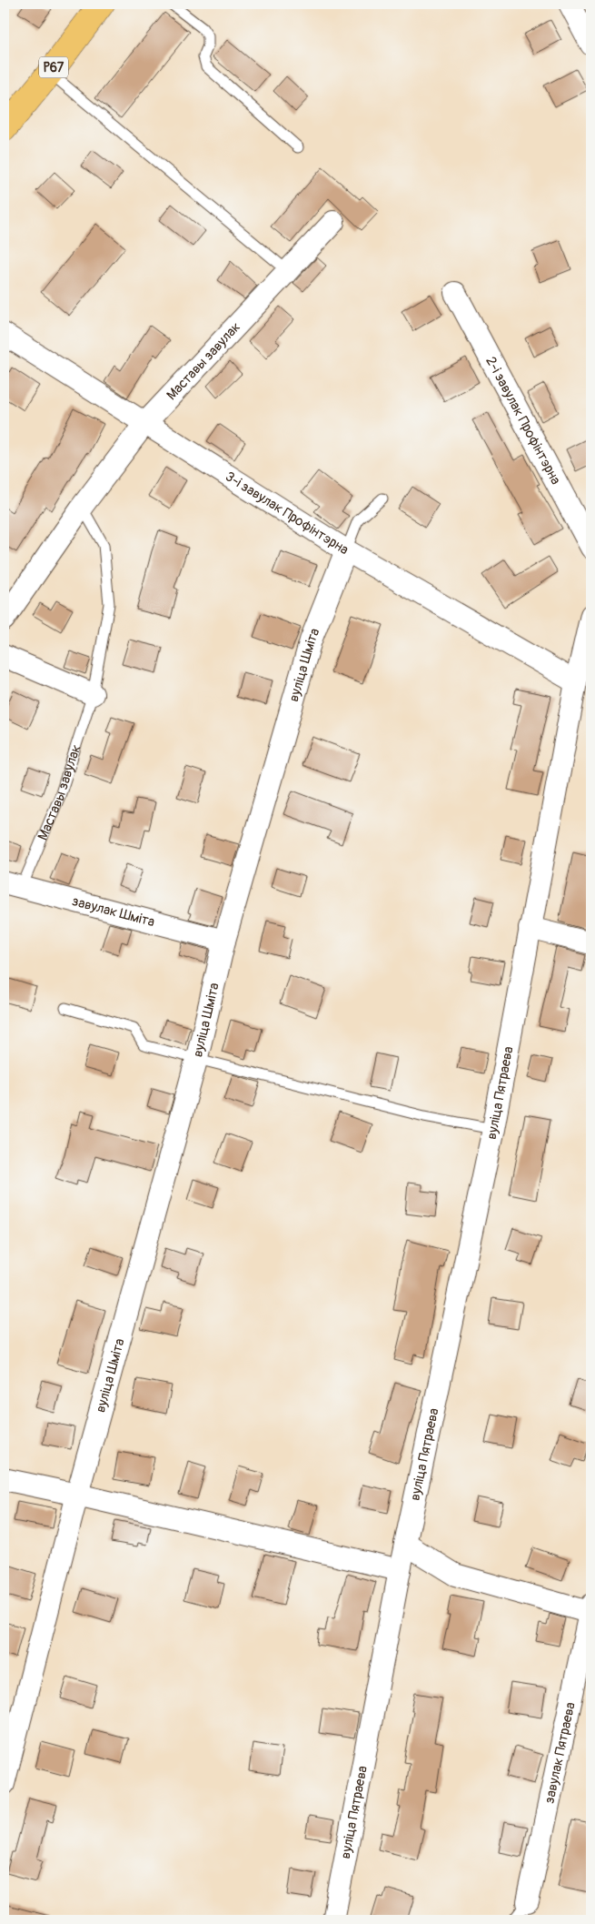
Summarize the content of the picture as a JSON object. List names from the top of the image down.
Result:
{
  "streets": {
    "main road": ["Р67"],
    "street": [
      "Маставы завулак",
      "2-і завулак Профінтэрна",
      "3-і завулак Профінтэрна",
      "вуліца Шміта",
      "завулак Шміта",
      "вуліца Пятраева",
      "завулак Пятраева"
    ]
  },
  "crossings": [
    ["Маставы завулак", "3-і завулак Профінтэрна"],
    ["Маставы завулак", "завулак Шміта"],
    ["3-і завулак Профінтэрна", "вуліца Шміта"],
    ["3-і завулак Профінтэрна", "вуліца Пятраева"],
    ["вуліца Шміта", "завулак Шміта"]
  ]
}
